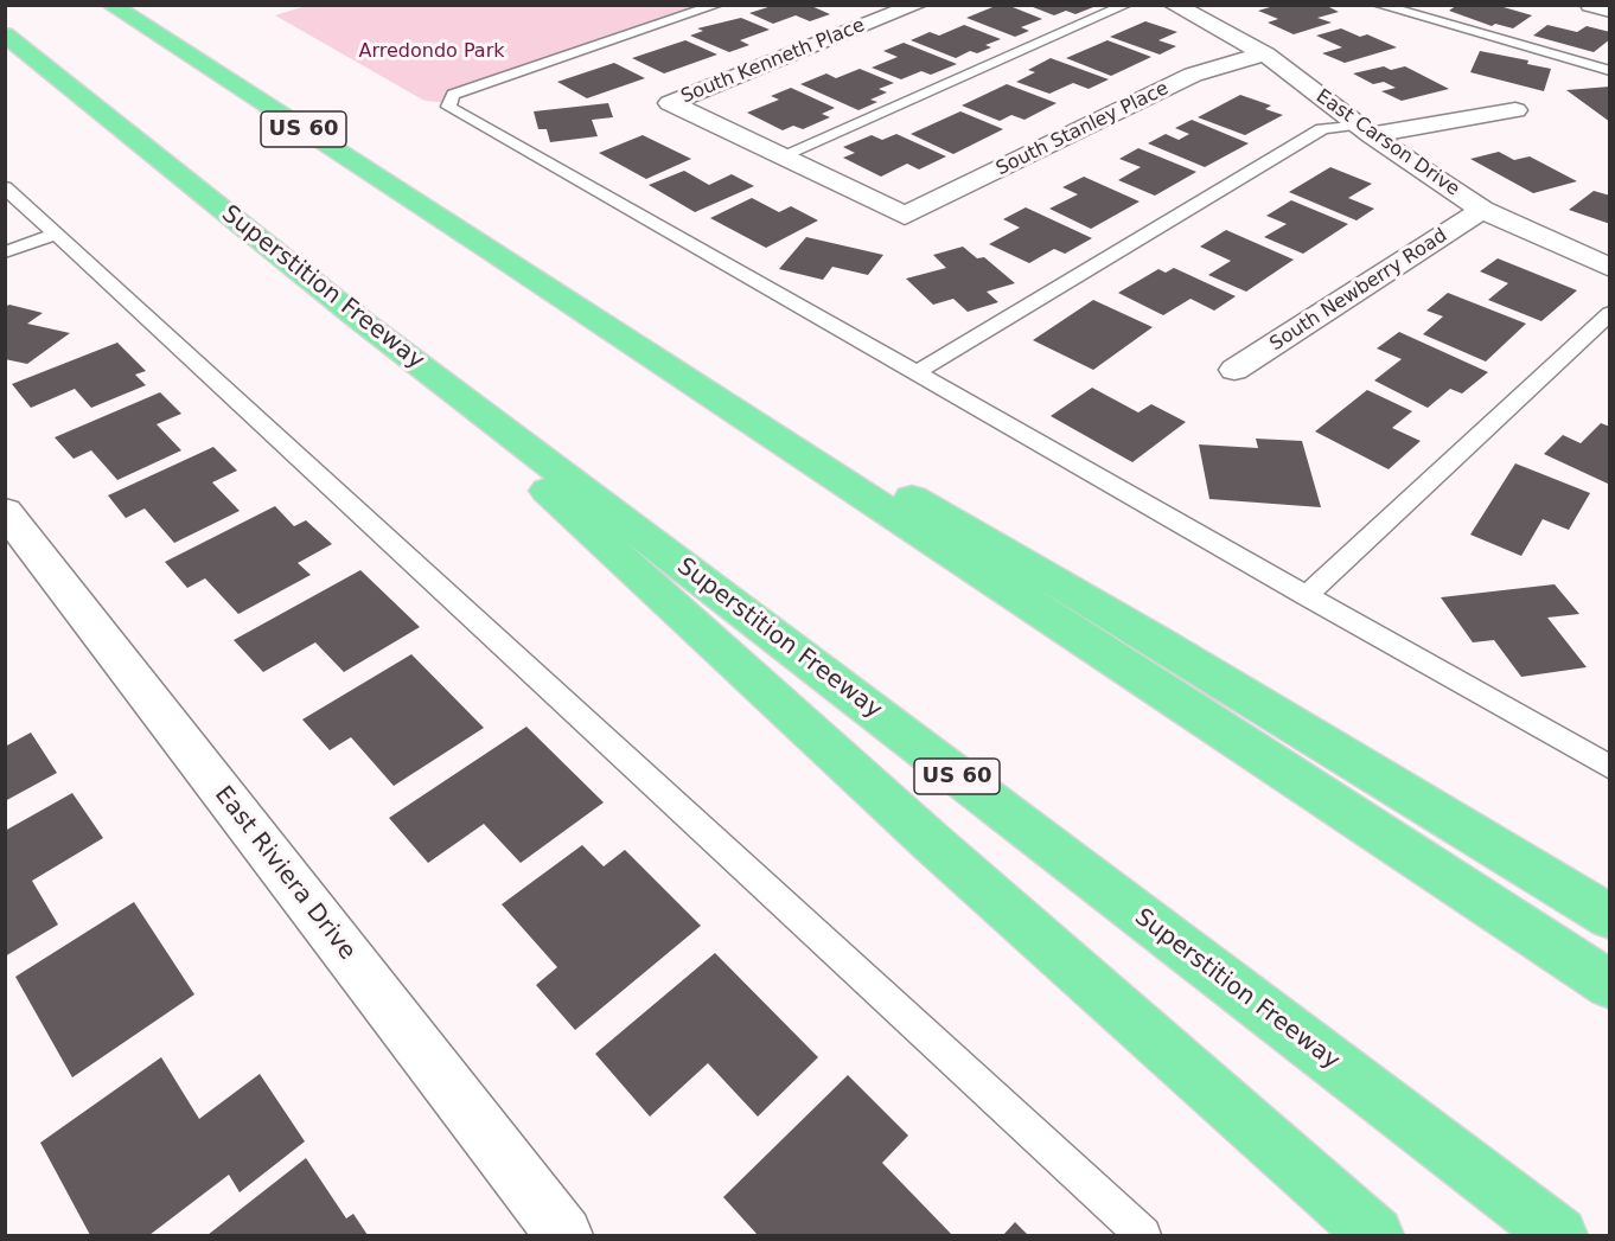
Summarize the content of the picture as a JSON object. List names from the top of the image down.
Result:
{
  "streets": {
    "highway": ["US 60", "Superstition Freeway"],
    "street": [
      "South Kenneth Place",
      "South Stanley Place",
      "East Carson Drive",
      "South Newberry Road",
      "East Riviera Drive"
    ]
  },
  "crossings": [
    ["South Kenneth Place", "South Stanley Place"],
    ["South Stanley Place", "East Carson Drive"],
    ["East Carson Drive", "South Newberry Road"]
  ],
  "parks": ["Arredondo Park"]
}
